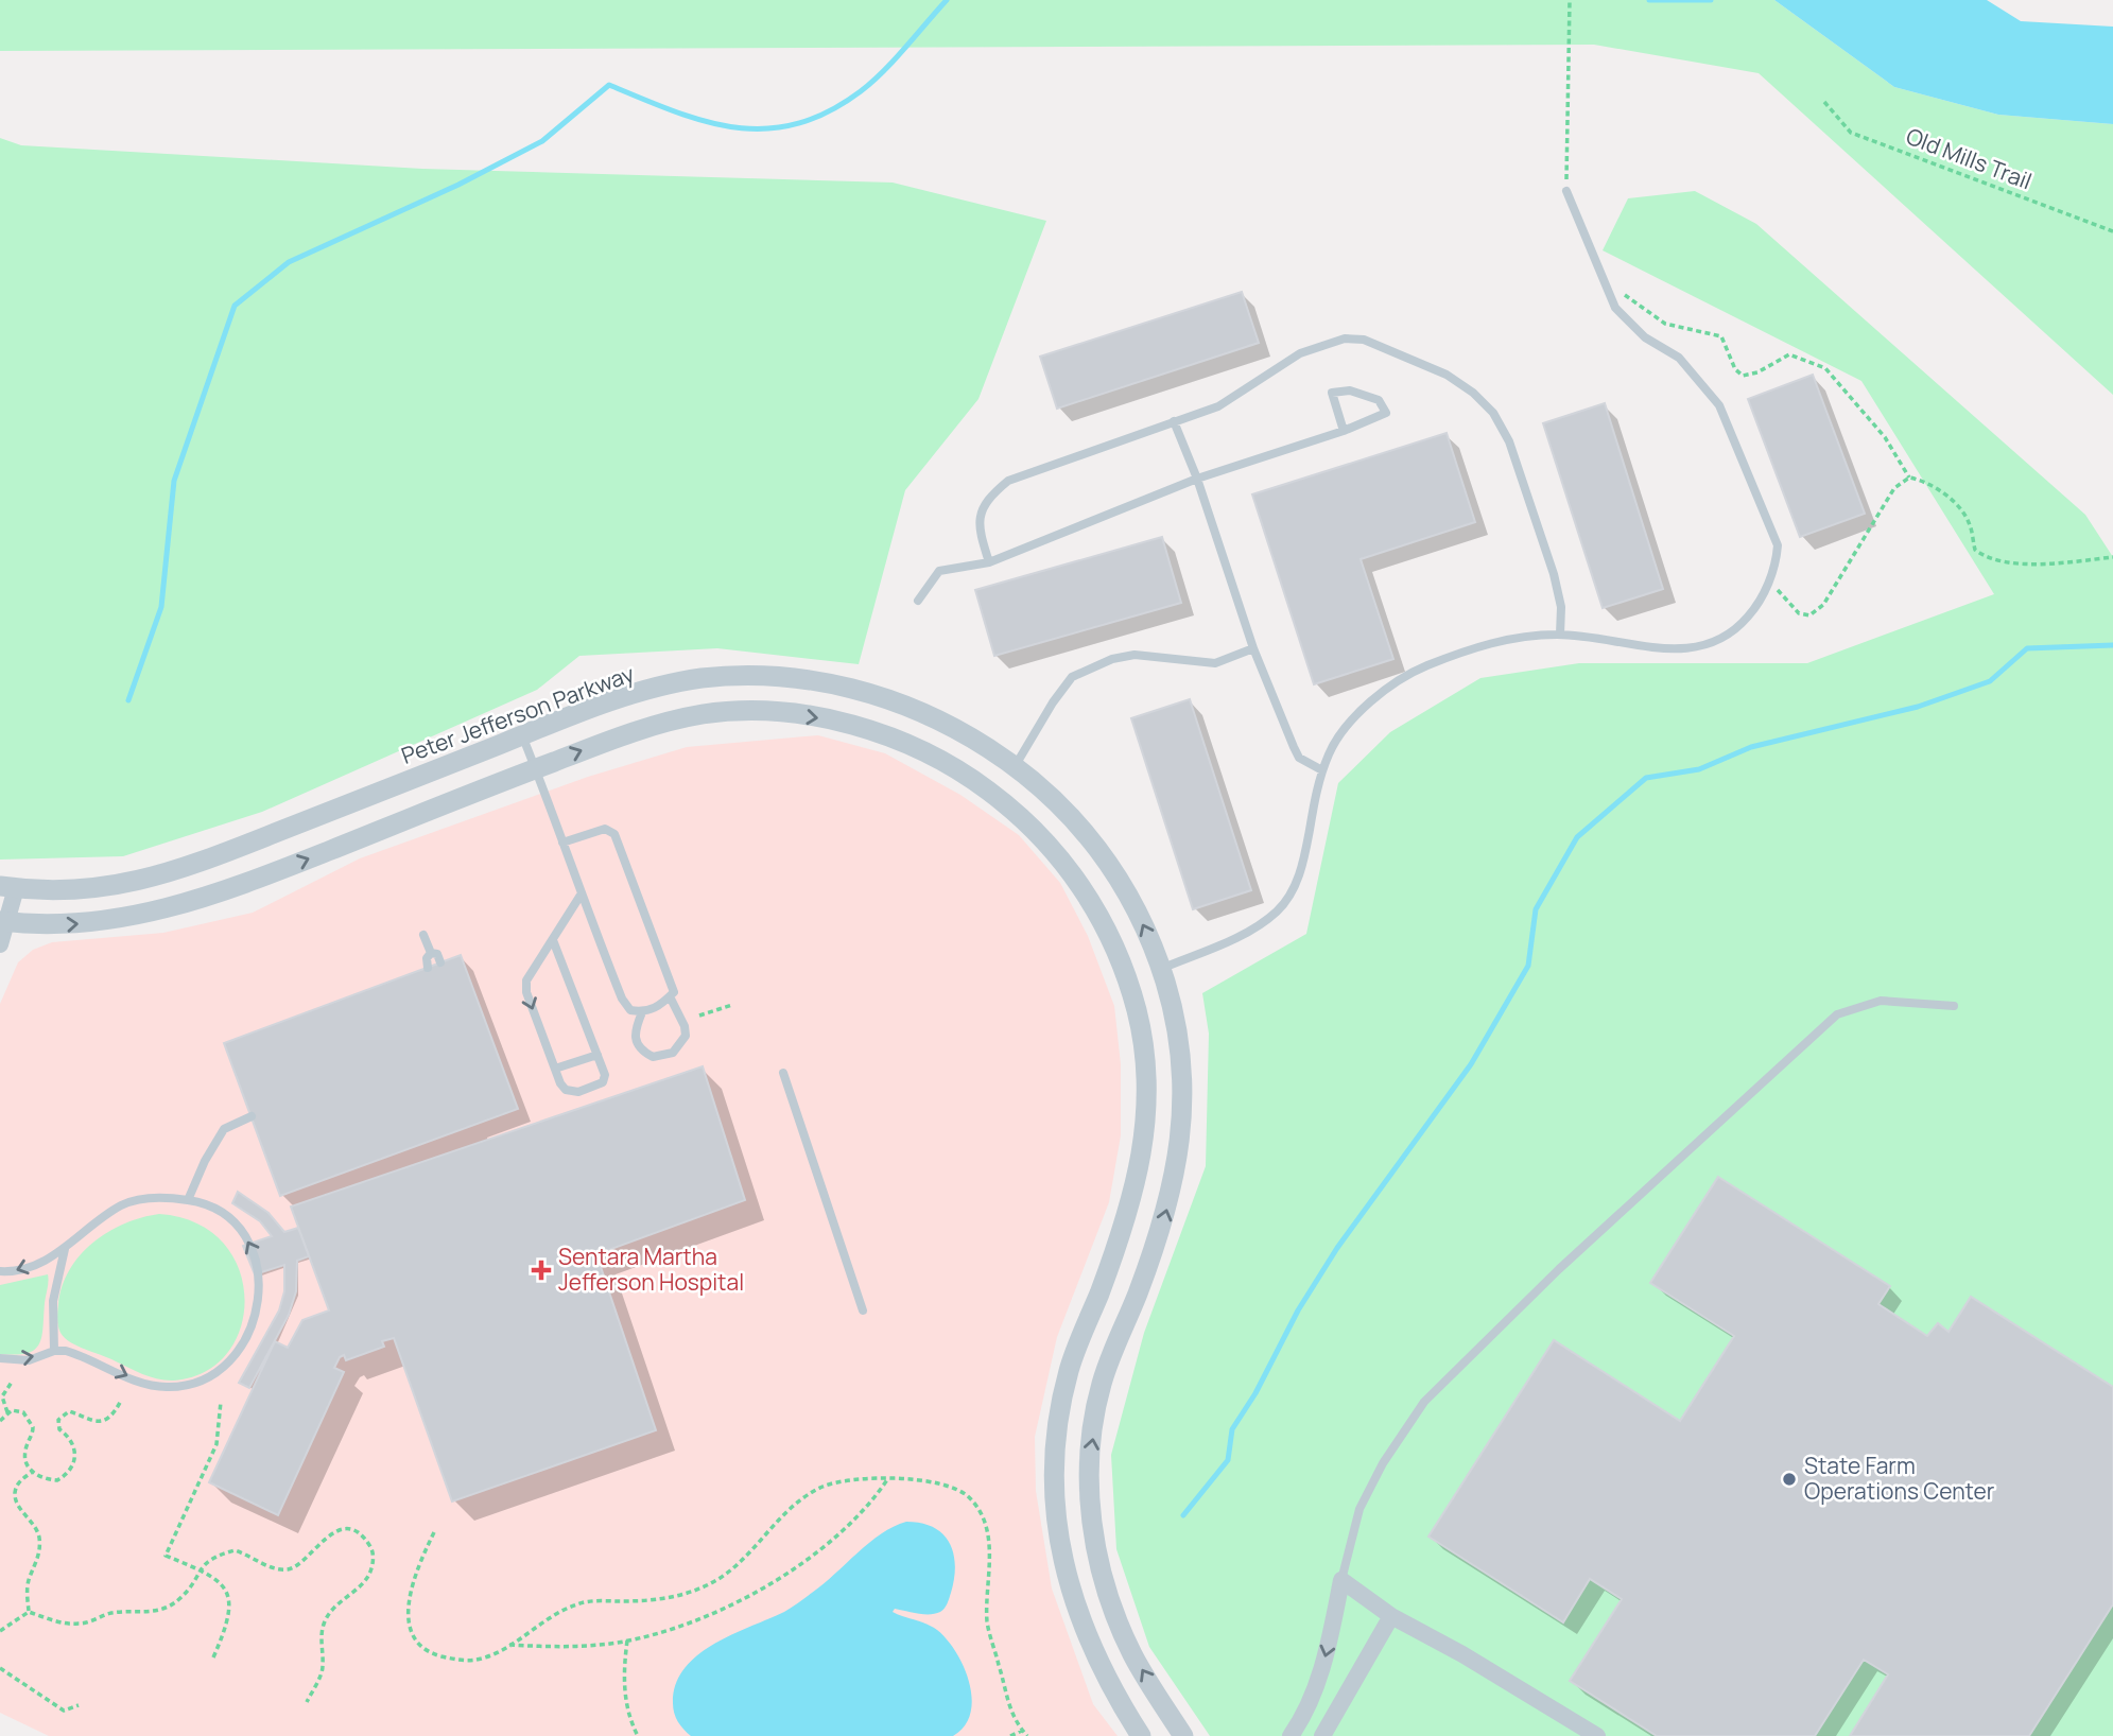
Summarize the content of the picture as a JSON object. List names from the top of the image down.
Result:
{
  "streets": {
    "street": ["Peter Jefferson Parkway"],
    "path": ["Old Mills Trail"]
  },
  "one_way": ["Peter Jefferson Parkway"],
  "places": {
    "health": ["Sentara Martha Jefferson Hospital"],
    "other": ["State Farm Operations Center"]
  }
}
